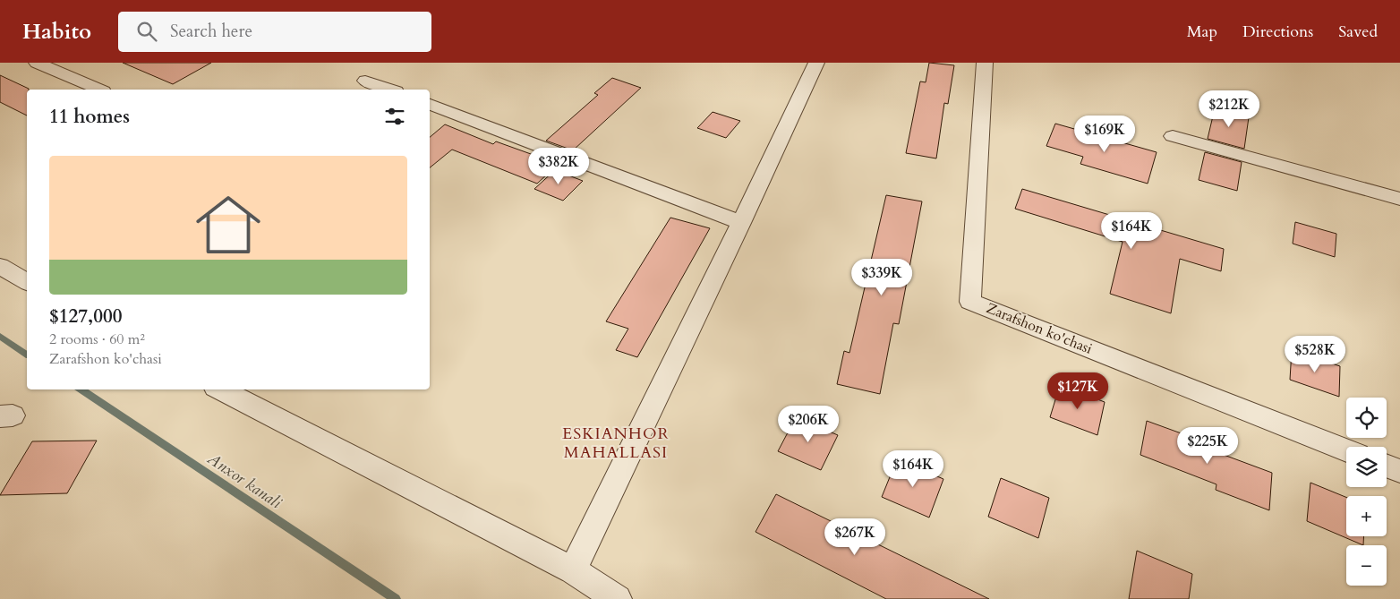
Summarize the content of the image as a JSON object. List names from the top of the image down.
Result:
{
  "streets": {
    "street": ["Zarafshon ko'chasi"]
  },
  "districts": ["ESKIANHOR MAHALLASI"],
  "water": ["Anxor kanali"],
  "page": {
    "header": "Habito",
    "search": "Search here",
    "nav": ["Map", "Directions", "Saved"],
    "heading": "11 homes",
    "price": [
      "$212K",
      "$169K",
      "$382K",
      "$164K",
      "$339K",
      "$528K",
      "$127K",
      "$206K",
      "$225K",
      "$164K",
      "$267K"
    ],
    "list": [
      {
        "name": "$127,000",
        "note": "2 rooms · 60 m² · Zarafshon ko'chasi"
      }
    ],
    "map_buttons": ["+", "−"]
  }
}
